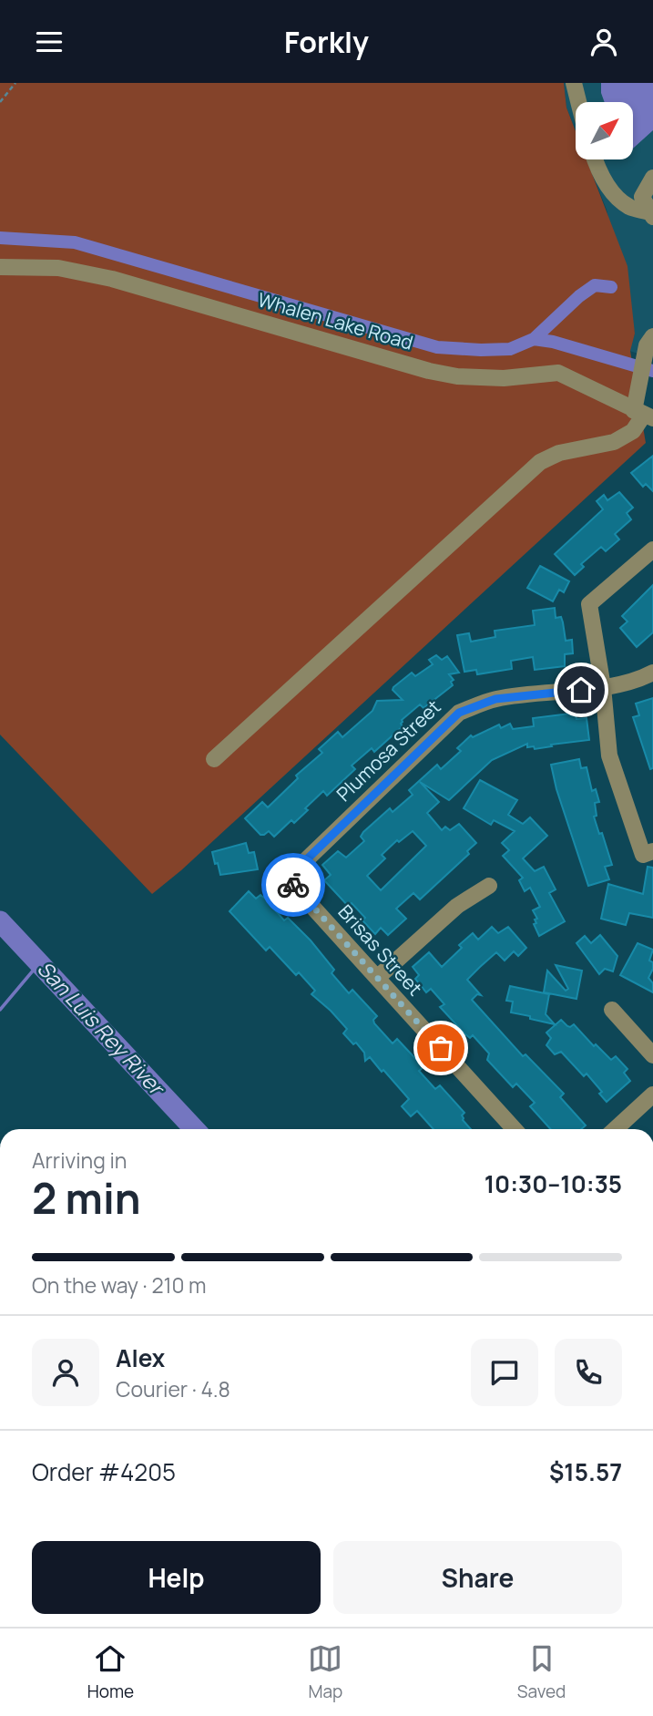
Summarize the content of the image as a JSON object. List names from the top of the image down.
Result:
{
  "streets": {
    "street": ["Whalen Lake Road", "Plumosa Street", "Brisas Street"]
  },
  "crossings": [
    ["Plumosa Street", "Brisas Street"]
  ],
  "water": ["San Luis Rey River"],
  "north": "top right",
  "page": {
    "header": "Forkly",
    "heading": ["2 min", "Arriving in", "10:30–10:35"],
    "panel": [
      "Alex",
      "Courier · 4.8",
      "Order #4205",
      "$15.57"
    ],
    "bar": "On the way · 210 m",
    "buttons": ["Help", "Share"],
    "tabs": ["Home", "Map", "Saved"]
  }
}
